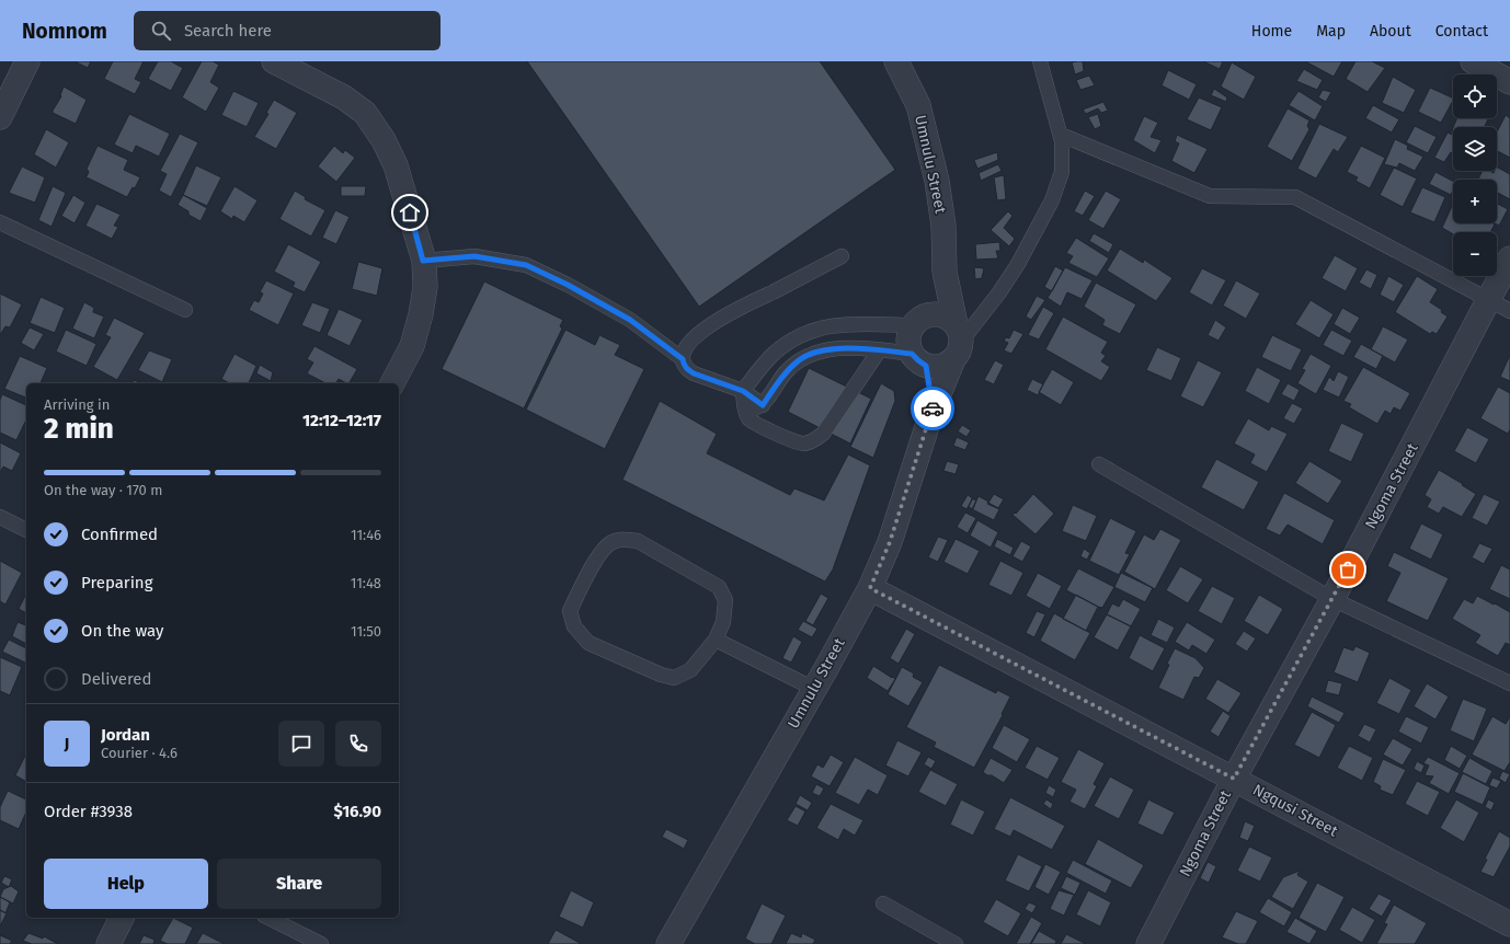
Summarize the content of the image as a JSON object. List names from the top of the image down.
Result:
{
  "streets": {
    "street": ["Umnulu Street", "Ngoma Street", "Ngqusi Street"]
  },
  "crossings": [
    ["Umnulu Street", "Ngqusi Street"],
    ["Ngoma Street", "Ngqusi Street"]
  ],
  "page": {
    "header": "Nomnom",
    "search": "Search here",
    "nav": [
      "Home",
      "Map",
      "About",
      "Contact"
    ],
    "map_buttons": ["+", "−"],
    "heading": ["2 min", "Arriving in", "12:12–12:17"],
    "panel": [
      "Jordan",
      "Courier · 4.6",
      "Order #3938",
      "$16.90"
    ],
    "bar": "On the way · 170 m",
    "list": [
      ["Confirmed", "11:46"],
      ["Preparing", "11:48"],
      ["On the way", "11:50"],
      "Delivered"
    ],
    "round": "J",
    "buttons": ["Help", "Share"]
  }
}
